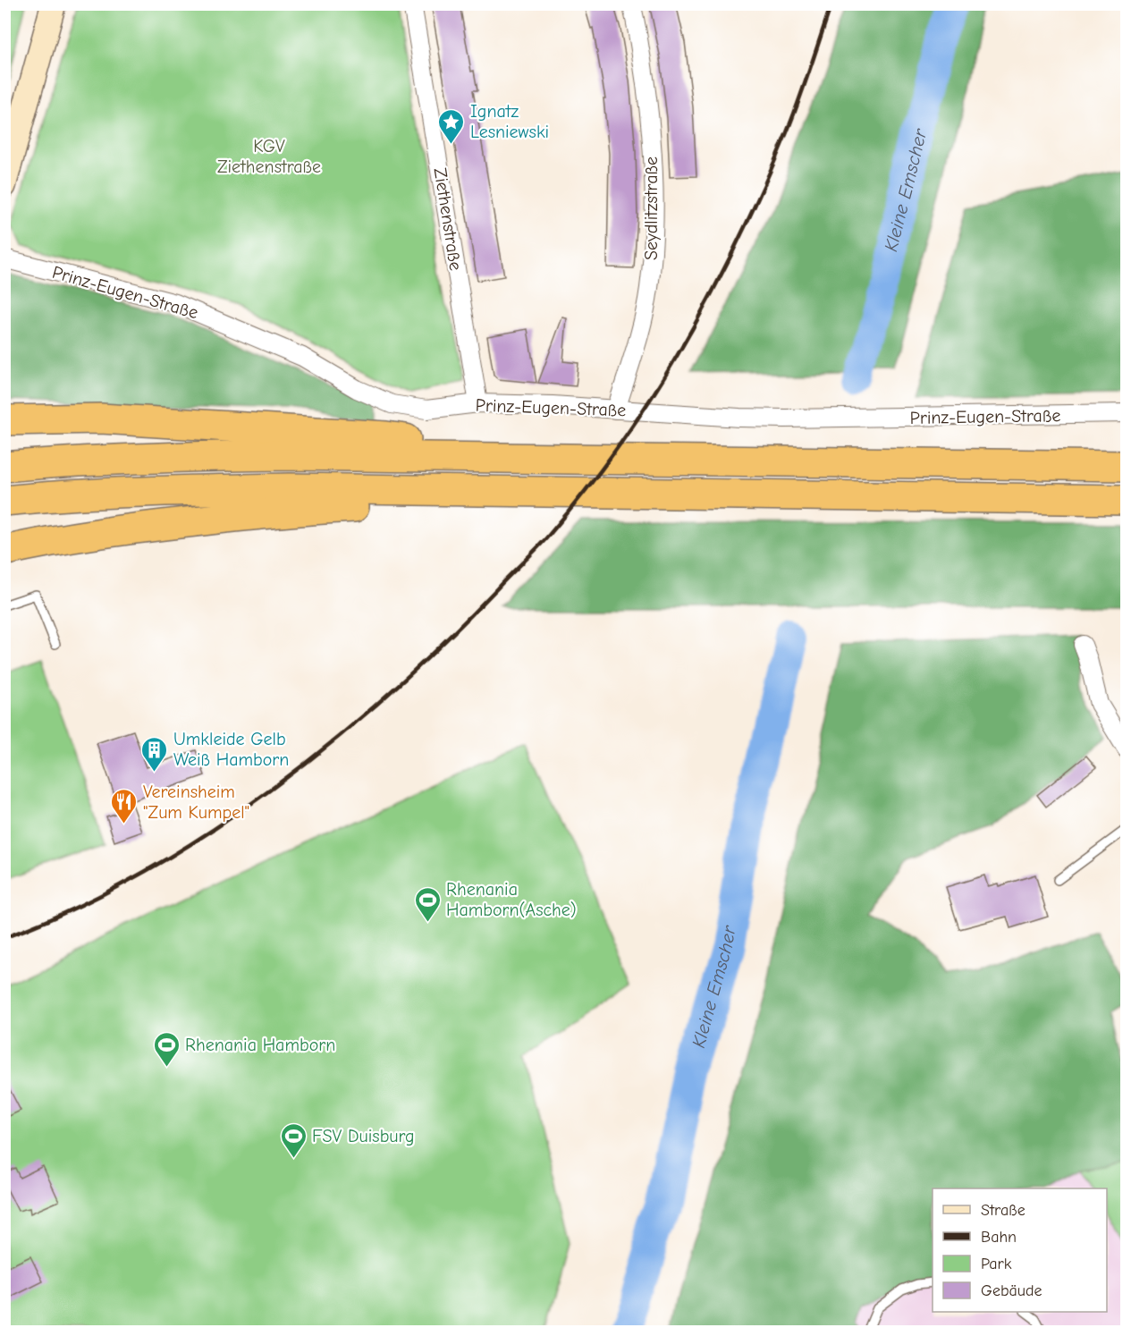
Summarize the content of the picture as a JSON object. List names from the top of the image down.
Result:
{
  "streets": {
    "street": ["Seydlitzstraße", "Ziethenstraße", "Prinz-Eugen-Straße"]
  },
  "crossings": [
    ["Seydlitzstraße", "Prinz-Eugen-Straße"],
    ["Ziethenstraße", "Prinz-Eugen-Straße"]
  ],
  "water": ["Kleine Emscher"],
  "parks": ["KGV Ziethenstraße"],
  "places": {
    "place": ["Ignatz Lesniewski"],
    "building": ["Umkleide Gelb Weiß Hamborn"],
    "restaurant": ["Vereinsheim \"Zum Kumpel\""],
    "sports": ["Rhenania Hamborn(Asche)", "Rhenania Hamborn", "FSV Duisburg"]
  },
  "legend": [
    "Straße",
    "Bahn",
    "Park",
    "Gebäude"
  ]
}
